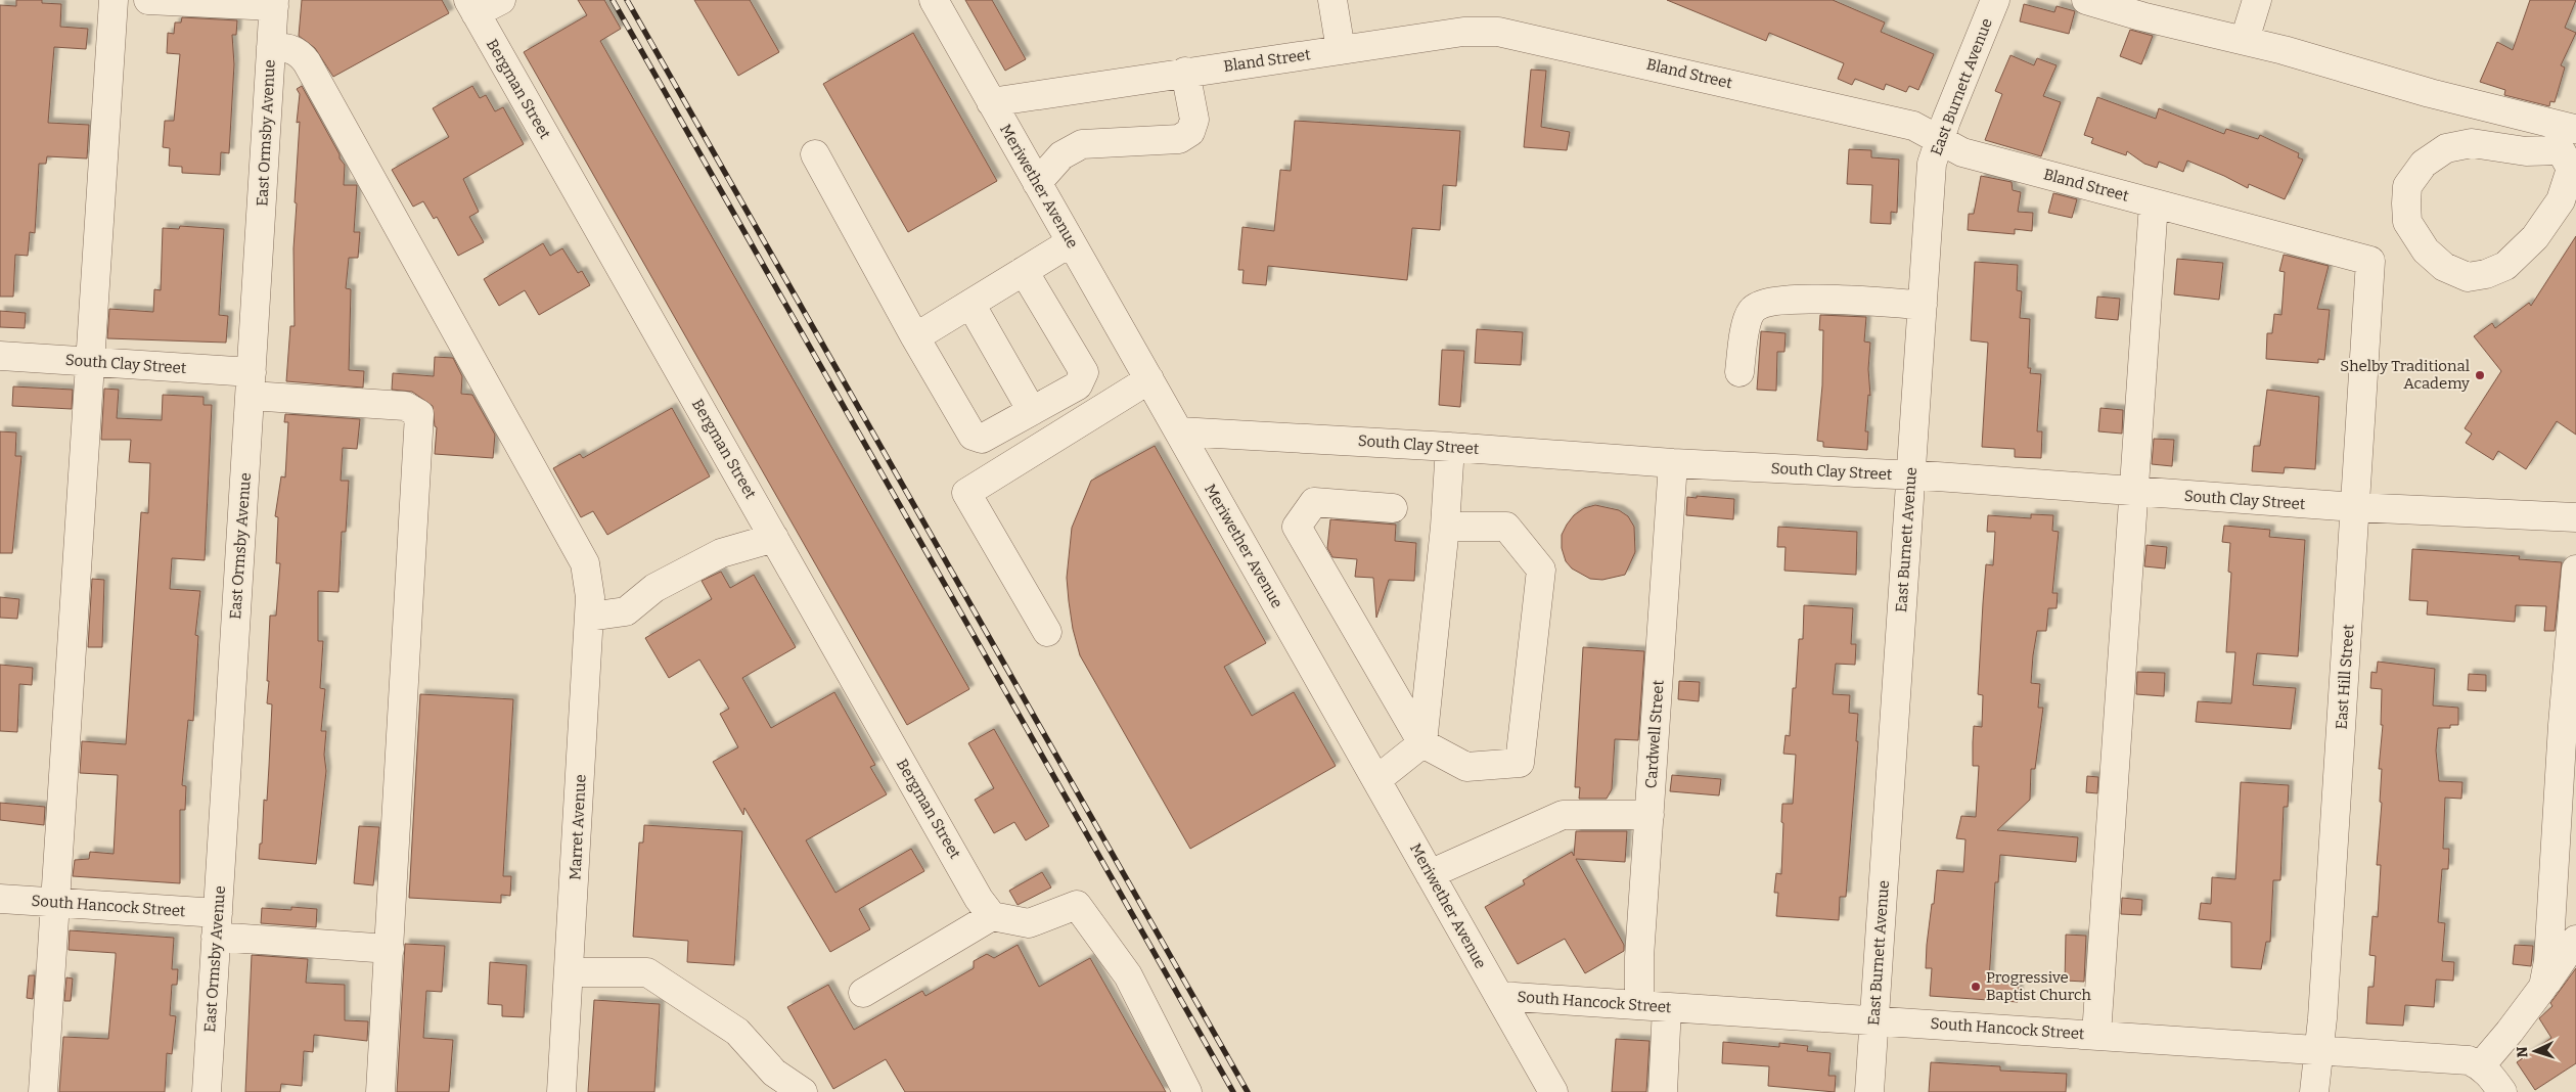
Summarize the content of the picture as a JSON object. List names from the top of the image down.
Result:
{
  "streets": {
    "street": [
      "Bland Street",
      "East Burnett Avenue",
      "Bergman Street",
      "East Ormsby Avenue",
      "Meriwether Avenue",
      "South Clay Street",
      "East Hill Street",
      "Cardwell Street",
      "Marret Avenue",
      "South Hancock Street"
    ]
  },
  "crossings": [
    ["Bland Street", "East Burnett Avenue"],
    ["Bland Street", "Meriwether Avenue"],
    ["Bland Street", "East Hill Street"],
    ["East Burnett Avenue", "South Clay Street"],
    ["East Burnett Avenue", "South Hancock Street"],
    ["East Ormsby Avenue", "South Clay Street"],
    ["East Ormsby Avenue", "Marret Avenue"],
    ["East Ormsby Avenue", "South Hancock Street"],
    ["Meriwether Avenue", "South Clay Street"],
    ["Meriwether Avenue", "South Hancock Street"],
    ["South Clay Street", "East Hill Street"],
    ["South Clay Street", "Cardwell Street"],
    ["South Clay Street", "South Hancock Street"],
    ["East Hill Street", "South Hancock Street"],
    ["Cardwell Street", "South Hancock Street"]
  ],
  "places": ["Shelby Traditional Academy", "Progressive Baptist Church"],
  "north": "left"
}
